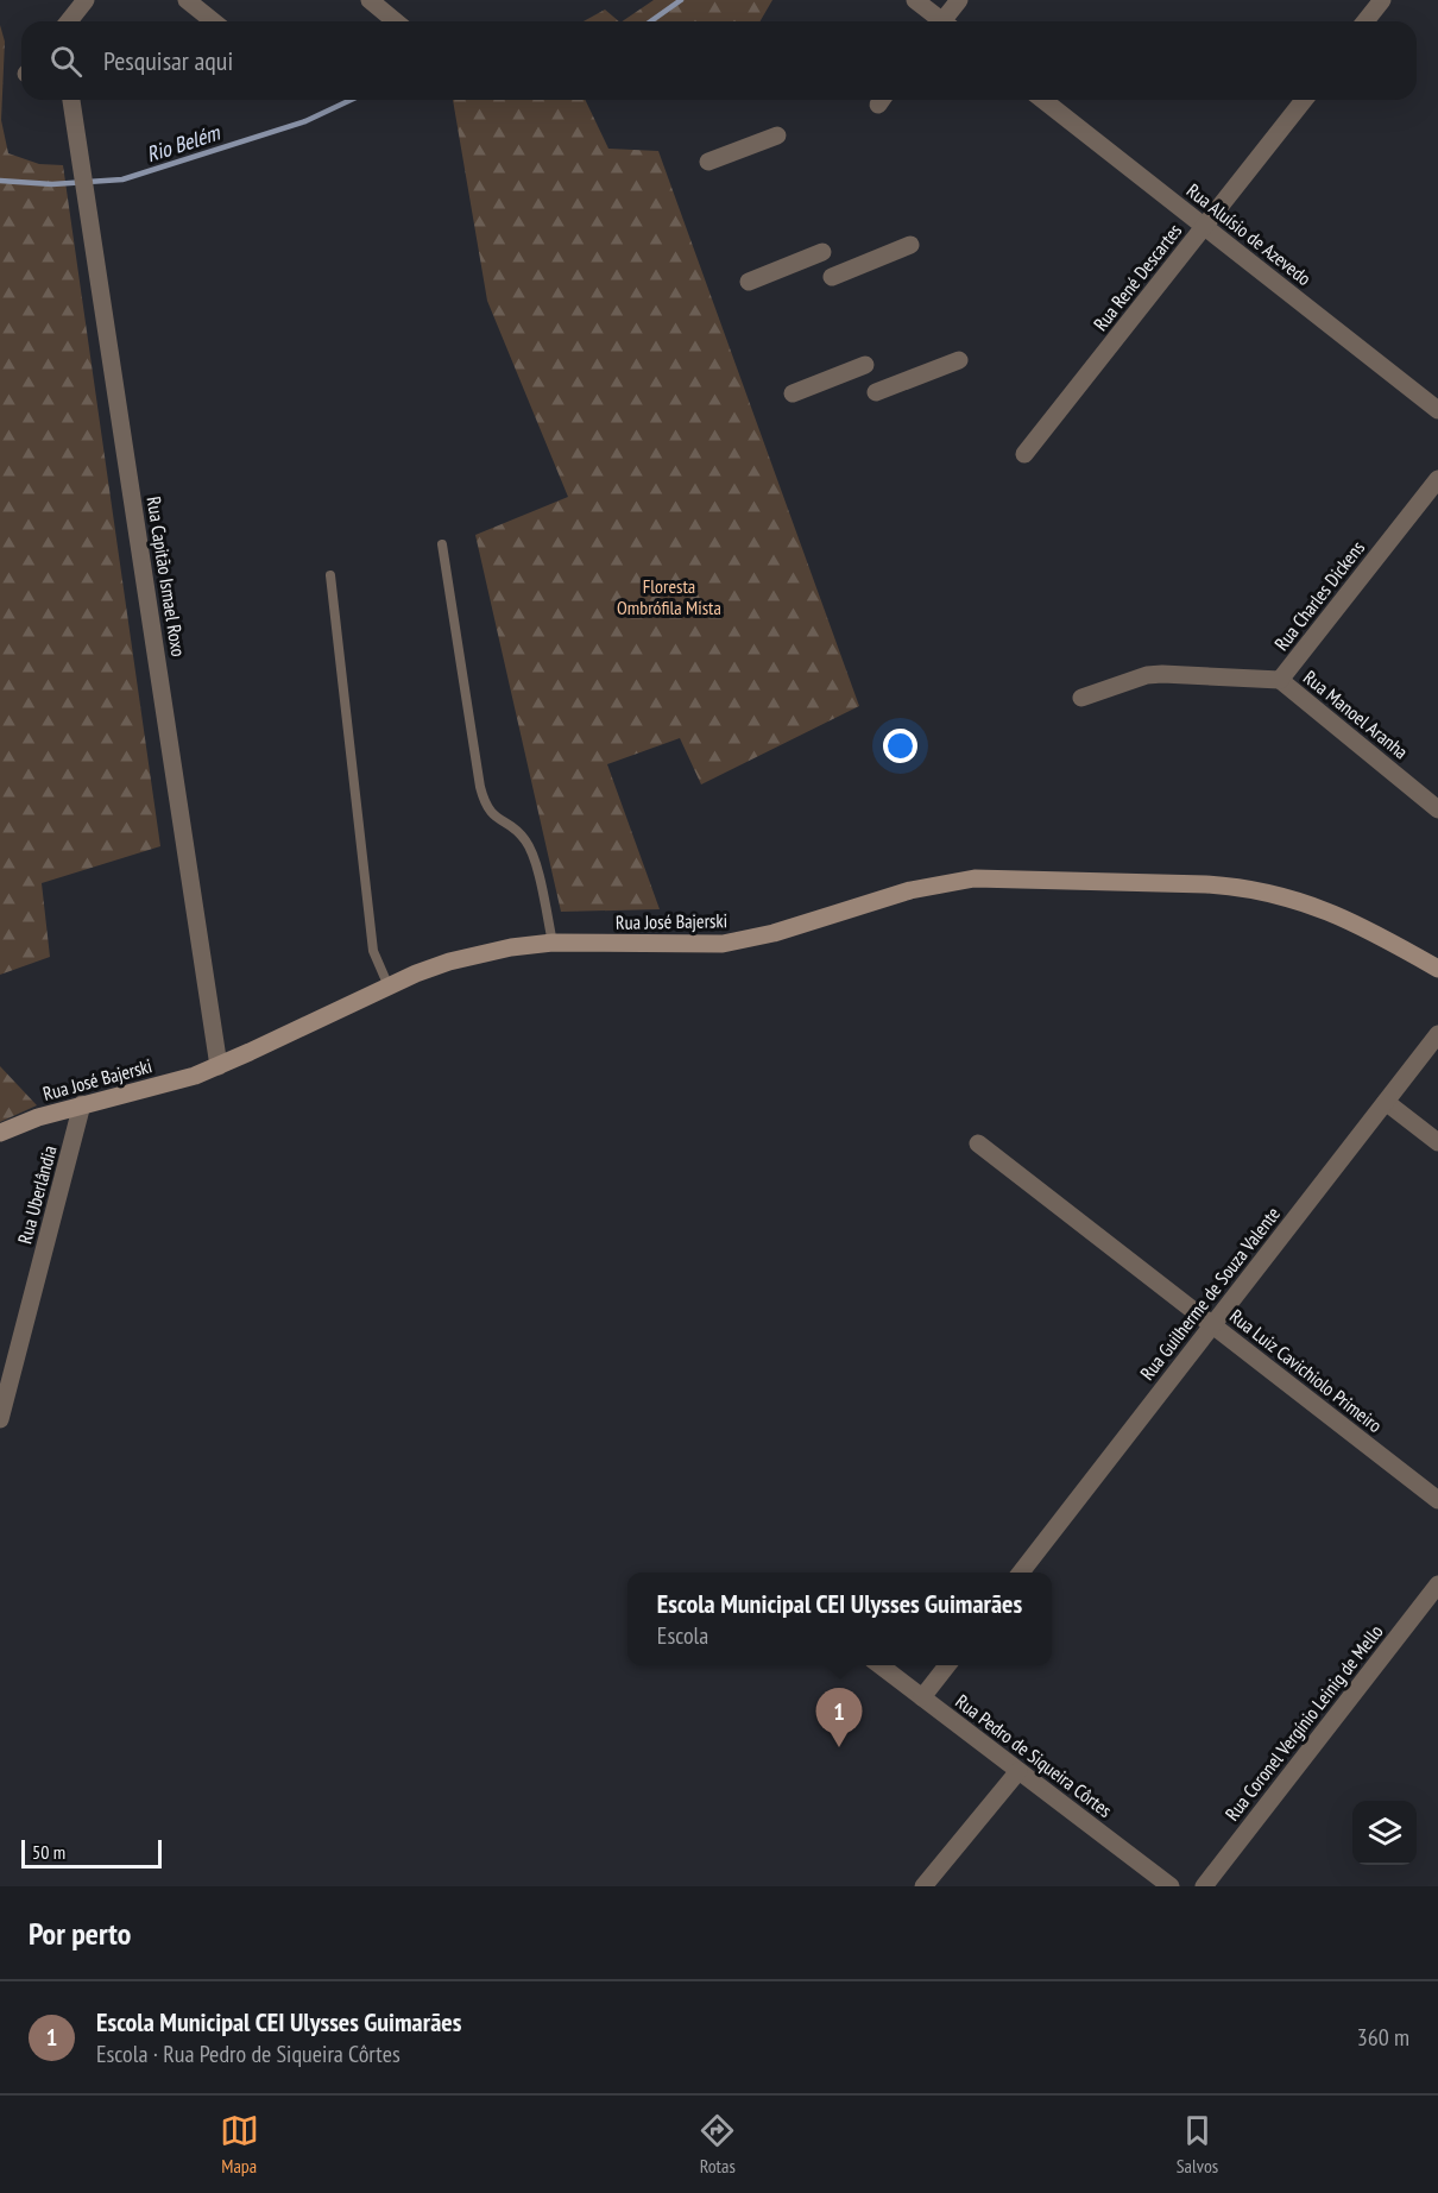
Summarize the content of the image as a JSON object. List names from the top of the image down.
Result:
{
  "streets": {
    "main road": ["Rua José Bajerski"],
    "street": [
      "Rua Aluísio de Azevedo",
      "Rua René Descartes",
      "Rua Capitão Ismael Roxo",
      "Rua Charles Dickens",
      "Rua Manoel Aranha",
      "Rua Uberlândia",
      "Rua Guilherme de Souza Valente",
      "Rua Luiz Cavichiolo Primeiro",
      "Rua Coronel Vergínio Leinig de Mello",
      "Rua Pedro de Siqueira Côrtes"
    ]
  },
  "crossings": [
    ["Rua Aluísio de Azevedo", "Rua René Descartes"],
    ["Rua Capitão Ismael Roxo", "Rua José Bajerski"],
    ["Rua Charles Dickens", "Rua Manoel Aranha"],
    ["Rua José Bajerski", "Rua Uberlândia"],
    ["Rua Guilherme de Souza Valente", "Rua Luiz Cavichiolo Primeiro"]
  ],
  "water": ["Rio Belém"],
  "parks": ["Floresta Ombrófila Mista"],
  "scale_bar": "50 m",
  "page": {
    "search": "Pesquisar aqui",
    "popup": ["Escola Municipal CEI Ulysses Guimarães", "Escola"],
    "pins": "1",
    "scale": "50 m",
    "heading": "Por perto",
    "list": [
      {
        "mark": "1",
        "name": "Escola Municipal CEI Ulysses Guimarães",
        "note": "Escola · Rua Pedro de Siqueira Côrtes",
        "value": "360 m"
      }
    ],
    "nav": ["Mapa", "Rotas", "Salvos"]
  }
}
